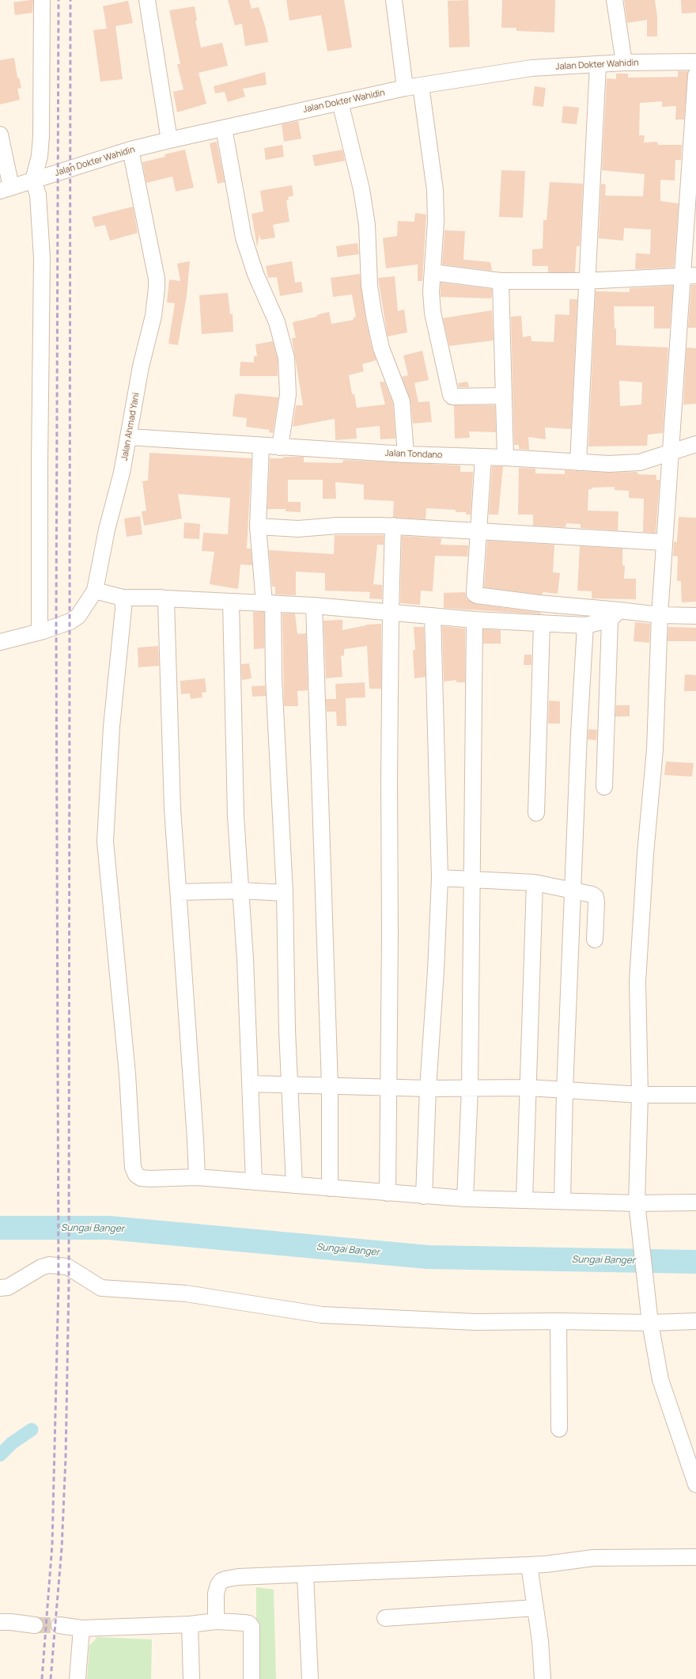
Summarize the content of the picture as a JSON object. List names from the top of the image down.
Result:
{
  "streets": {
    "street": ["Jalan Dokter Wahidin", "Jalan Ahmad Yani", "Jalan Tondano"]
  },
  "crossings": [
    ["Jalan Dokter Wahidin", "Jalan Ahmad Yani"],
    ["Jalan Ahmad Yani", "Jalan Tondano"]
  ],
  "water": ["Sungai Banger"]
}
